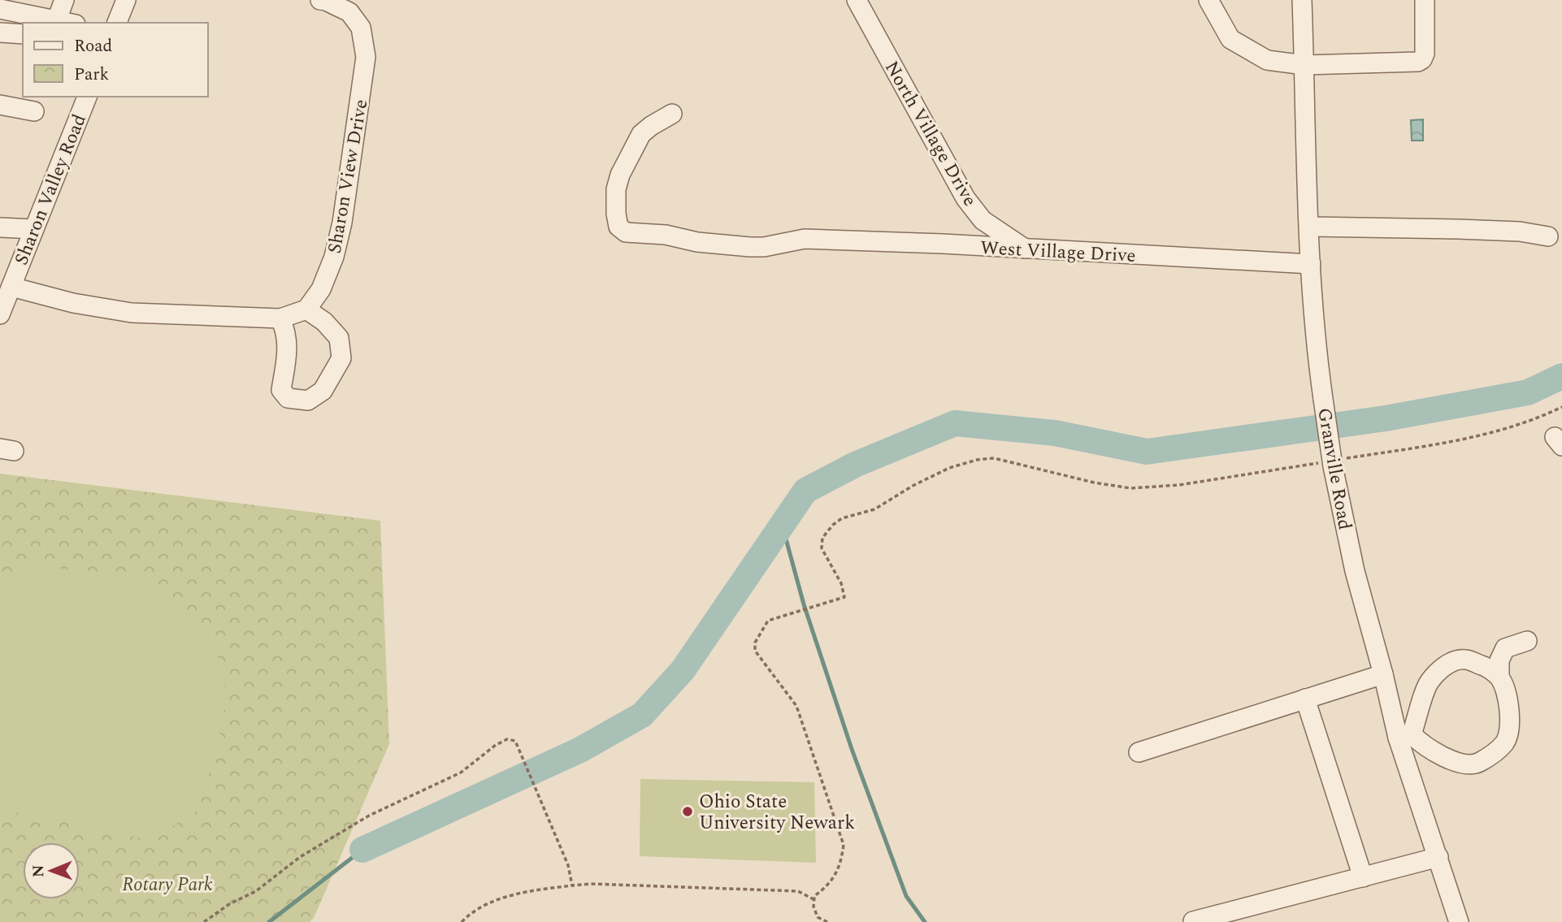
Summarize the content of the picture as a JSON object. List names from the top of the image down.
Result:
{
  "streets": {
    "street": [
      "North Village Drive",
      "Sharon View Drive",
      "Sharon Valley Road",
      "West Village Drive",
      "Granville Road"
    ]
  },
  "crossings": [
    ["North Village Drive", "West Village Drive"],
    ["West Village Drive", "Granville Road"]
  ],
  "parks": ["Rotary Park"],
  "places": ["Ohio State University Newark"],
  "legend": ["Road", "Park"],
  "north": "left"
}
